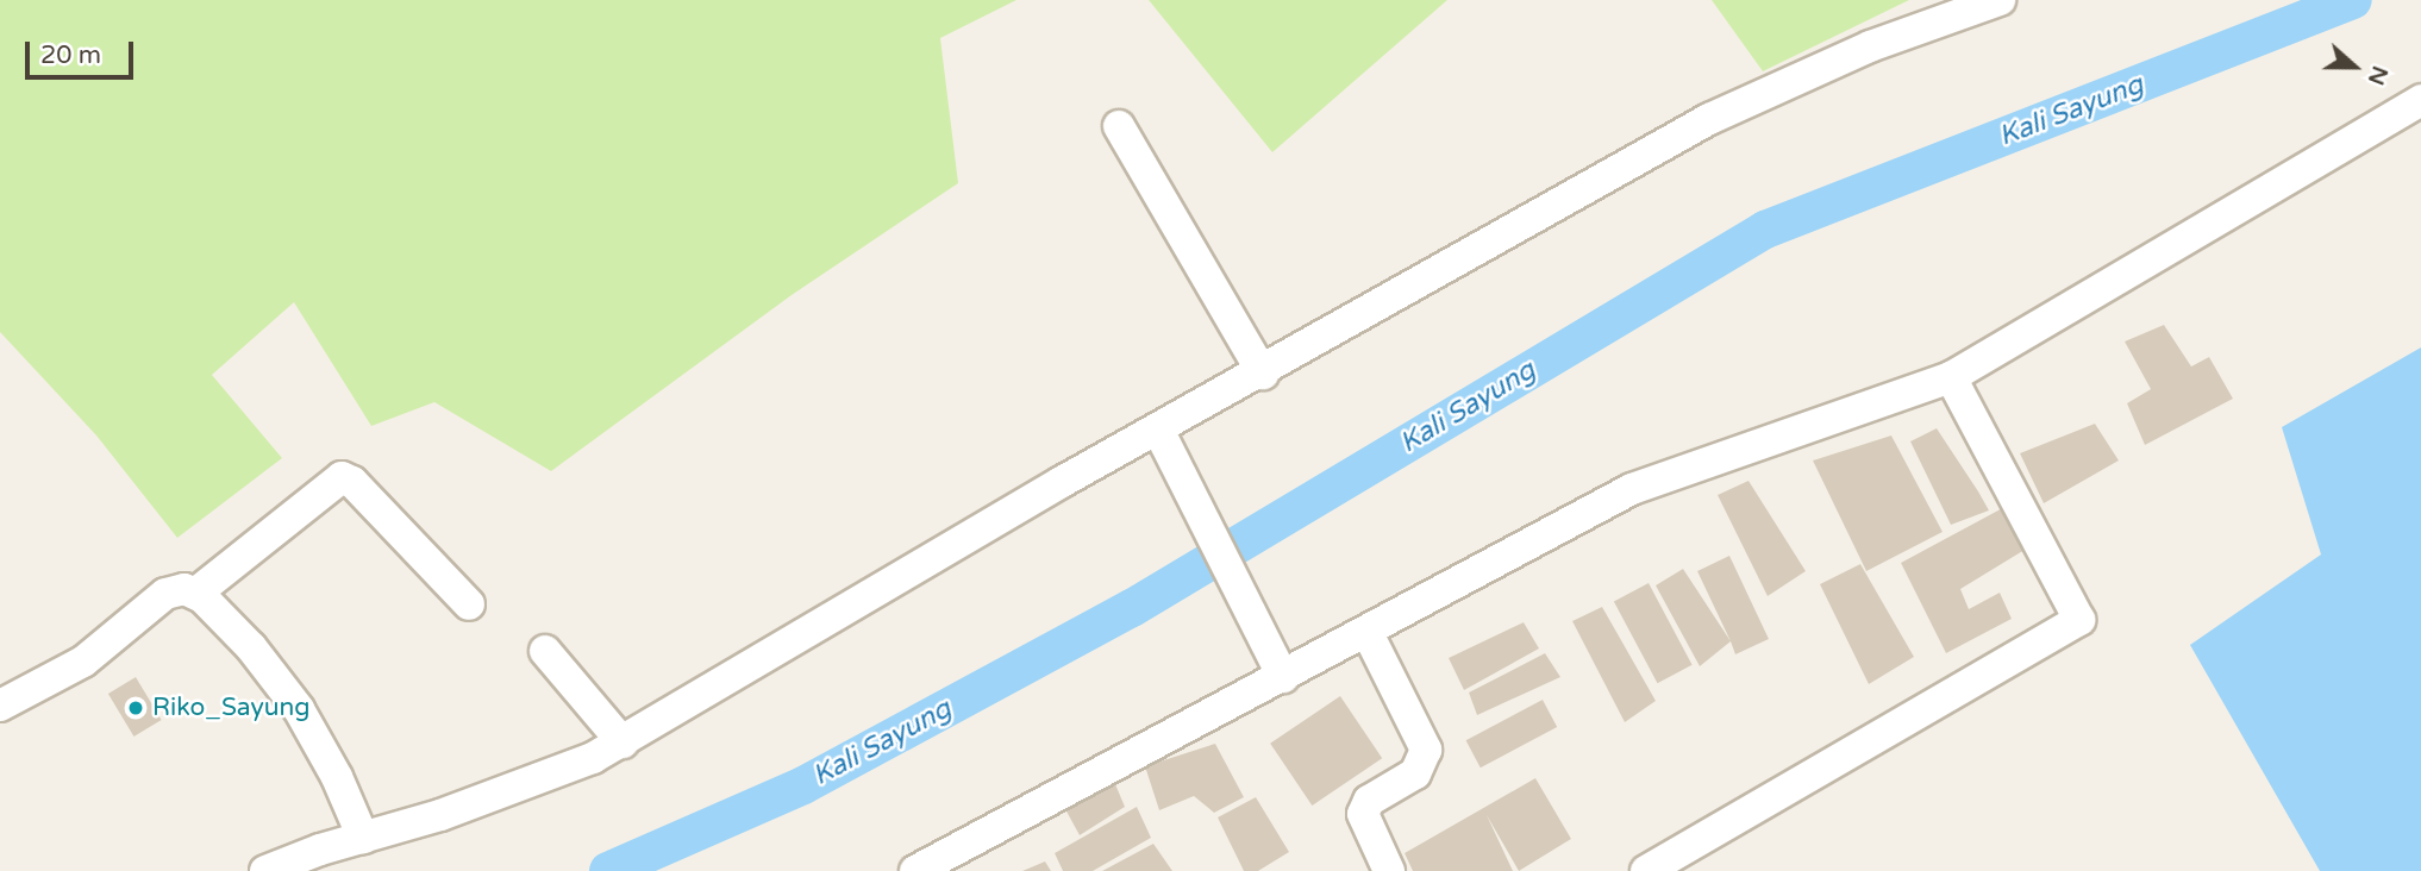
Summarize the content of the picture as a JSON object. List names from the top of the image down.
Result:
{
  "water": ["Kali Sayung"],
  "places": ["Riko_Sayung"],
  "scale_bar": "20 m",
  "north": "right"
}
